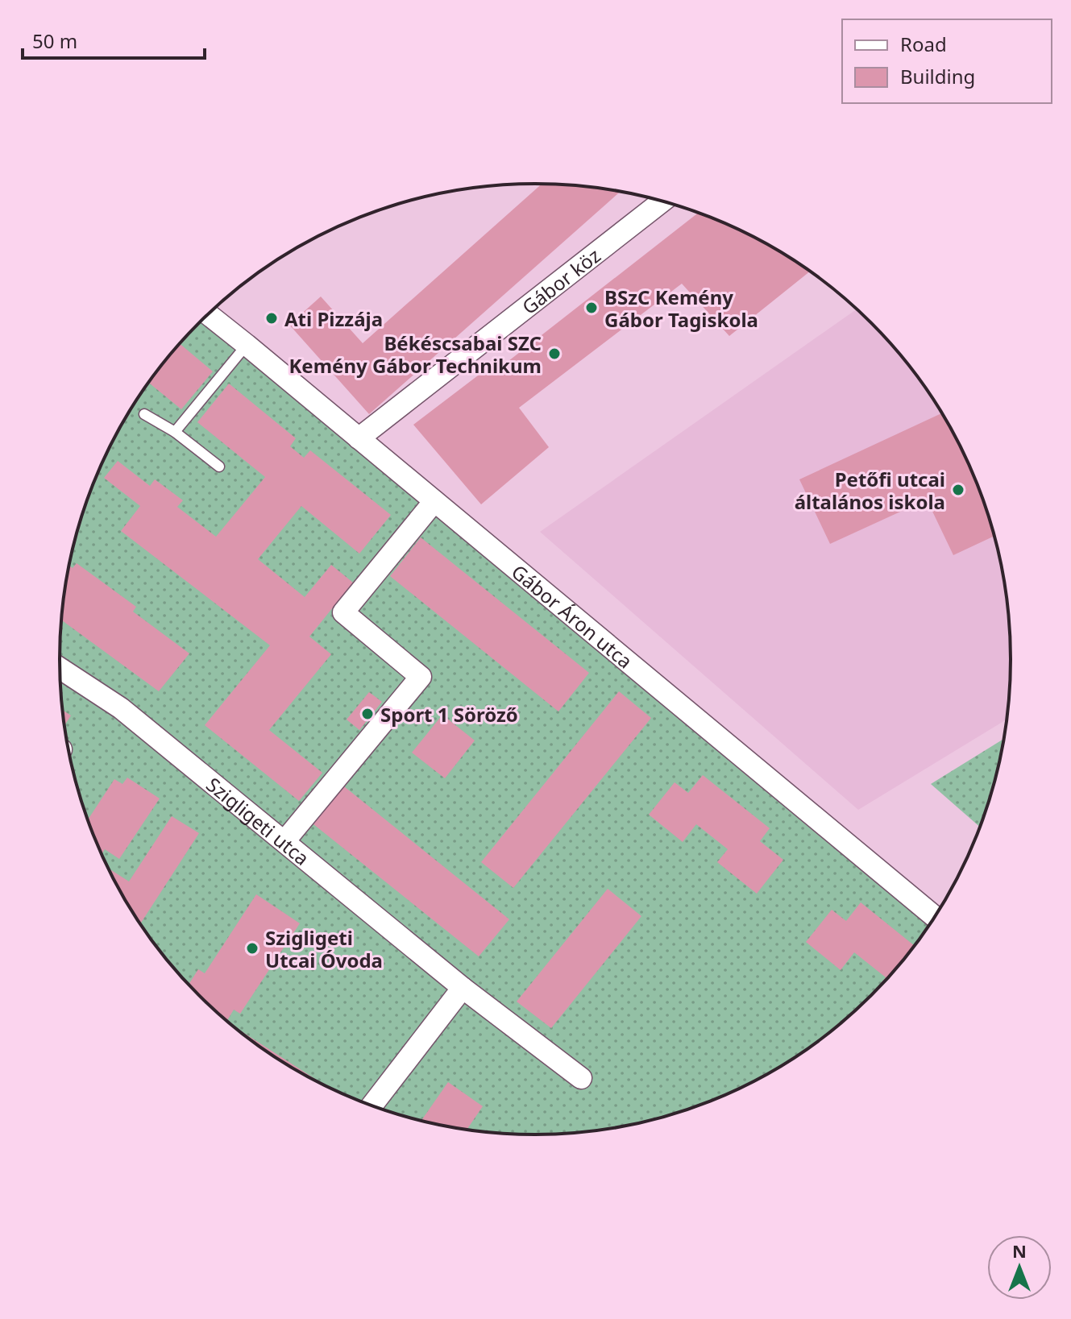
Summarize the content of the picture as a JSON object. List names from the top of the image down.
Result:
{
  "streets": {
    "street": ["Gábor köz", "Gábor Áron utca", "Szigligeti utca"]
  },
  "crossings": [
    ["Gábor köz", "Gábor Áron utca"]
  ],
  "places": [
    "BSzC Kemény Gábor Tagiskola",
    "Ati Pizzája",
    "Békéscsabai SZC Kemény Gábor Technikum",
    "Petőfi utcai általános iskola",
    "Sport 1 Söröző",
    "Szigligeti Utcai Óvoda"
  ],
  "legend": ["Road", "Building"],
  "scale_bar": "50 m",
  "north": "top"
}
